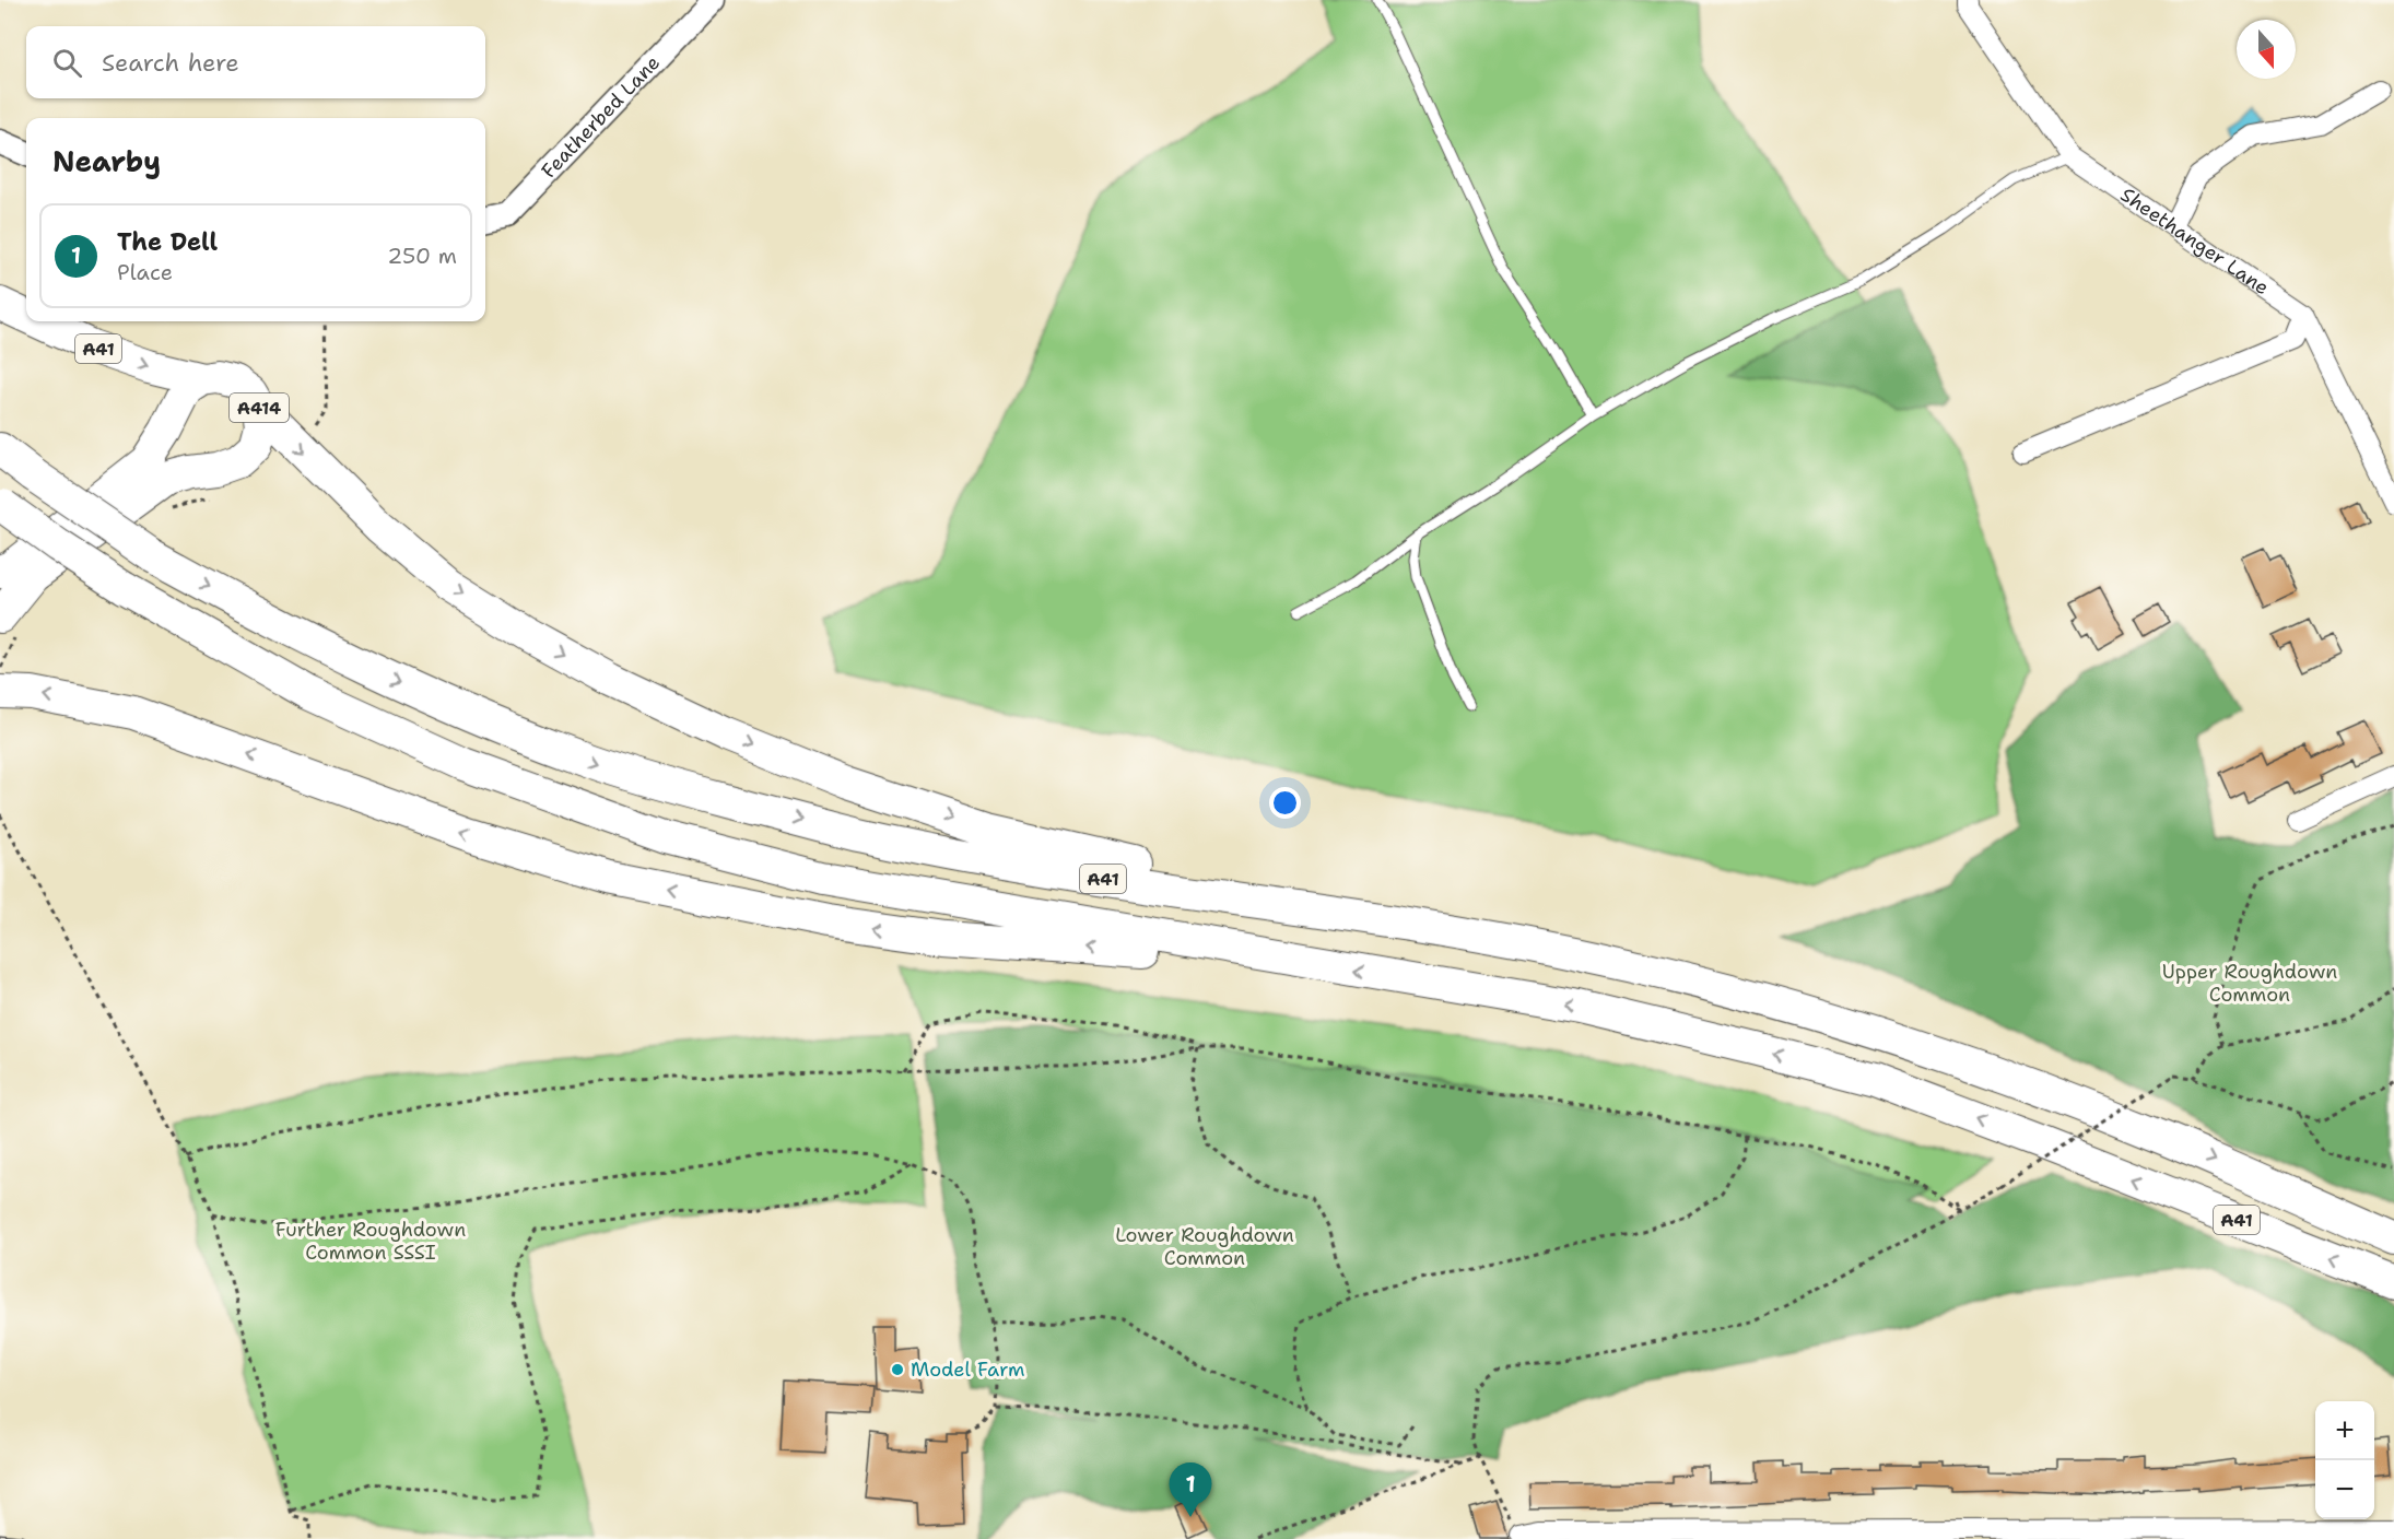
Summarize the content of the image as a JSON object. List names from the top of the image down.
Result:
{
  "streets": {
    "highway": ["A41", "A414"],
    "street": ["Featherbed Lane", "Sheethanger Lane"]
  },
  "crossings": [
    ["A41", "A414"]
  ],
  "parks": ["Upper Roughdown Common", "Further Roughdown Common SSSI", "Lower Roughdown Common"],
  "places": ["Model Farm"],
  "north": "bottom",
  "page": {
    "search": "Search here",
    "heading": "Nearby",
    "list": [
      {
        "mark": "1",
        "name": "The Dell",
        "note": "Place",
        "value": "250 m"
      }
    ],
    "map_buttons": ["+", "−"],
    "pins": "1"
  }
}
